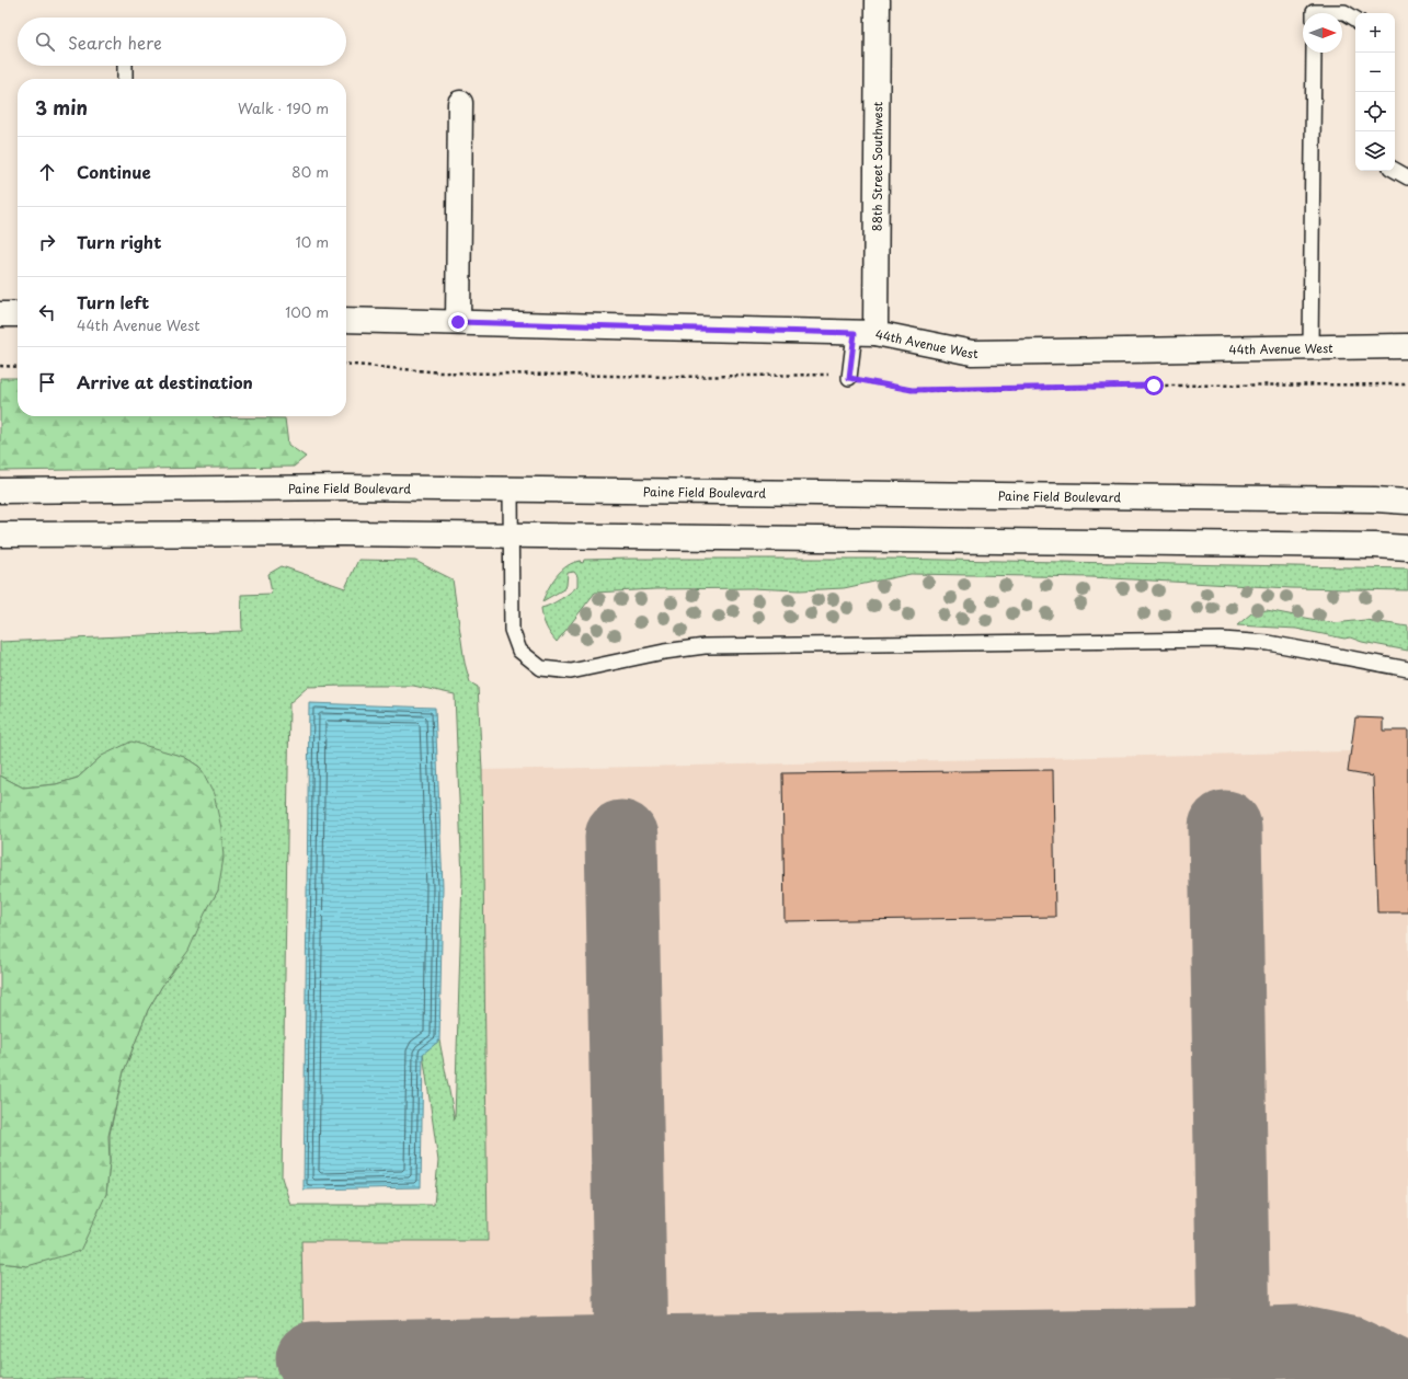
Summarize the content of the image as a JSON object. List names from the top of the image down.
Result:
{
  "streets": {
    "main road": ["88th Street Southwest", "44th Avenue West", "Paine Field Boulevard"]
  },
  "crossings": [
    ["88th Street Southwest", "44th Avenue West"]
  ],
  "north": "right",
  "page": {
    "map_buttons": ["+", "−"],
    "search": "Search here",
    "heading": ["3 min", "Walk · 190 m"],
    "list": [
      ["Continue", "80 m"],
      ["Turn right", "10 m"],
      ["Turn left", "44th Avenue West", "100 m"],
      "Arrive at destination"
    ]
  }
}
